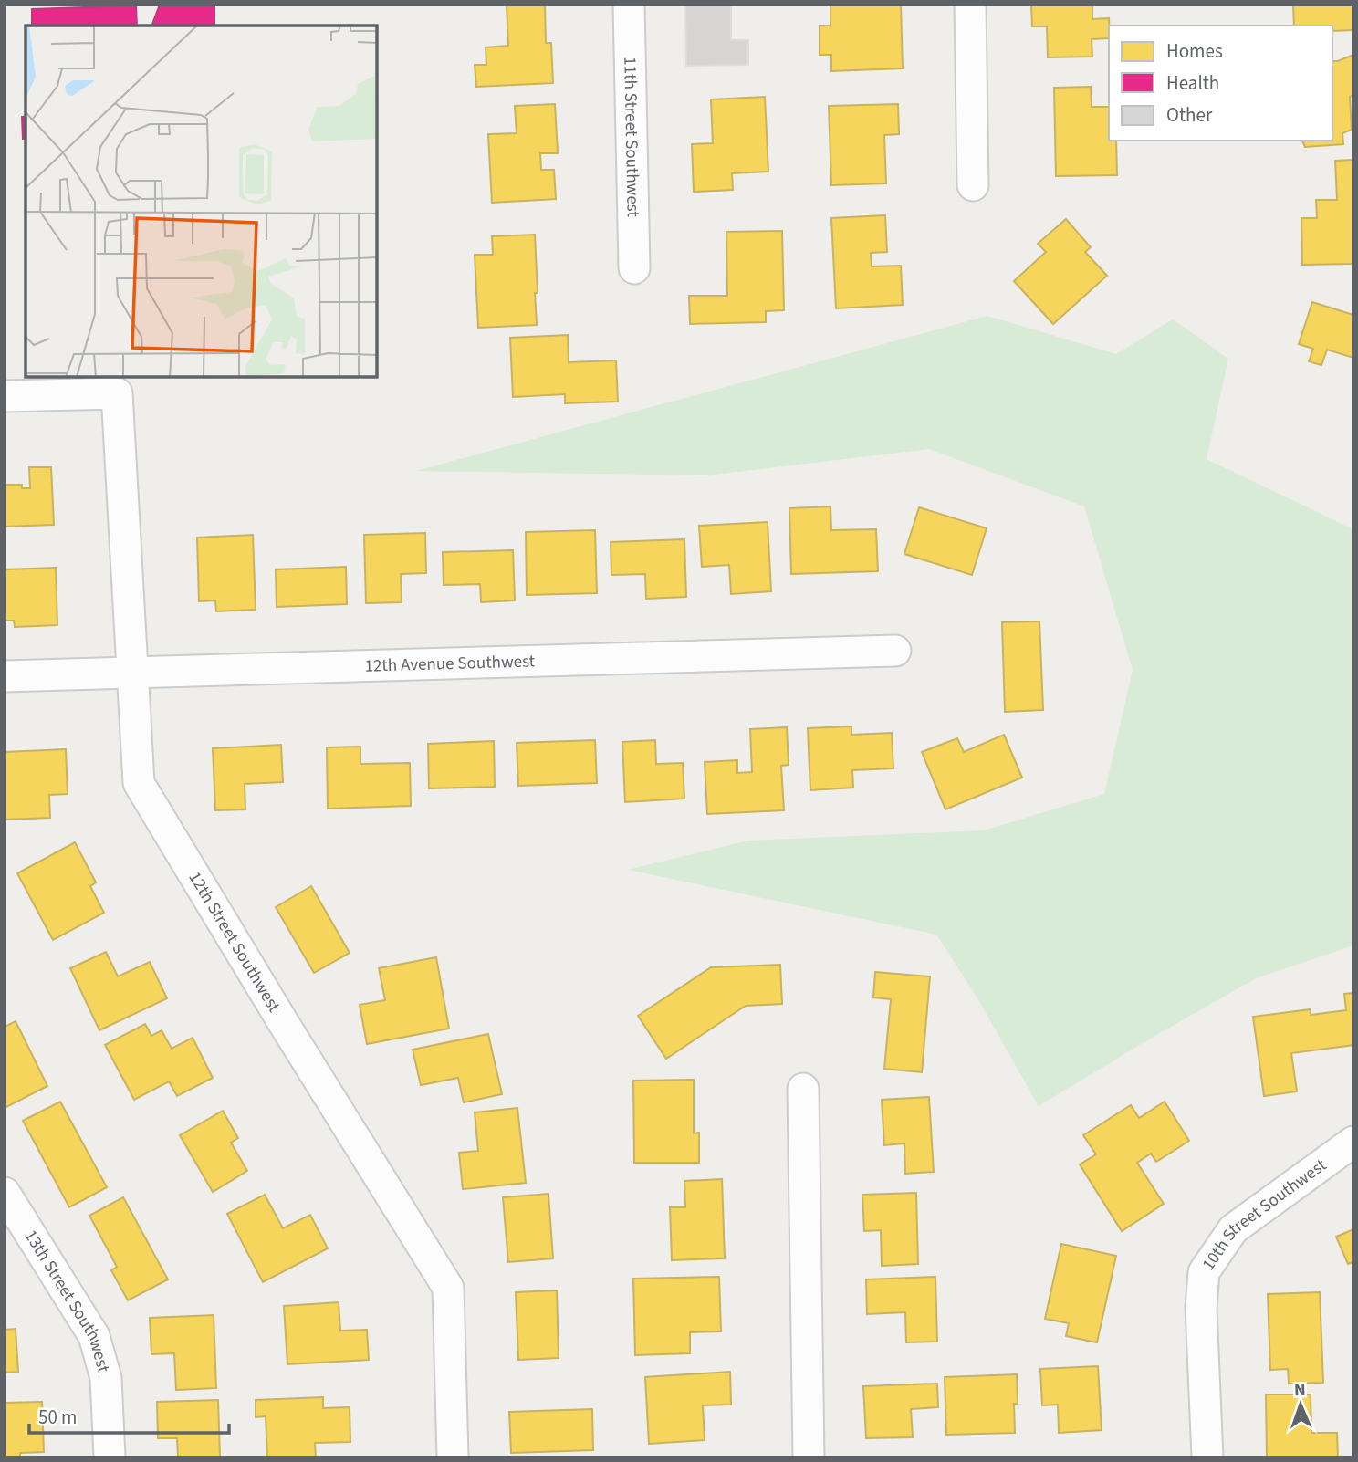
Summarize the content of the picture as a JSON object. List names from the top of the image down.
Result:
{
  "streets": {
    "street": [
      "11th Street Southwest",
      "12th Avenue Southwest",
      "12th Street Southwest",
      "10th Street Southwest",
      "13th Street Southwest"
    ]
  },
  "crossings": [
    ["12th Avenue Southwest", "12th Street Southwest"]
  ],
  "legend": ["Homes", "Health", "Other"],
  "scale_bar": "50 m",
  "north": "top"
}
